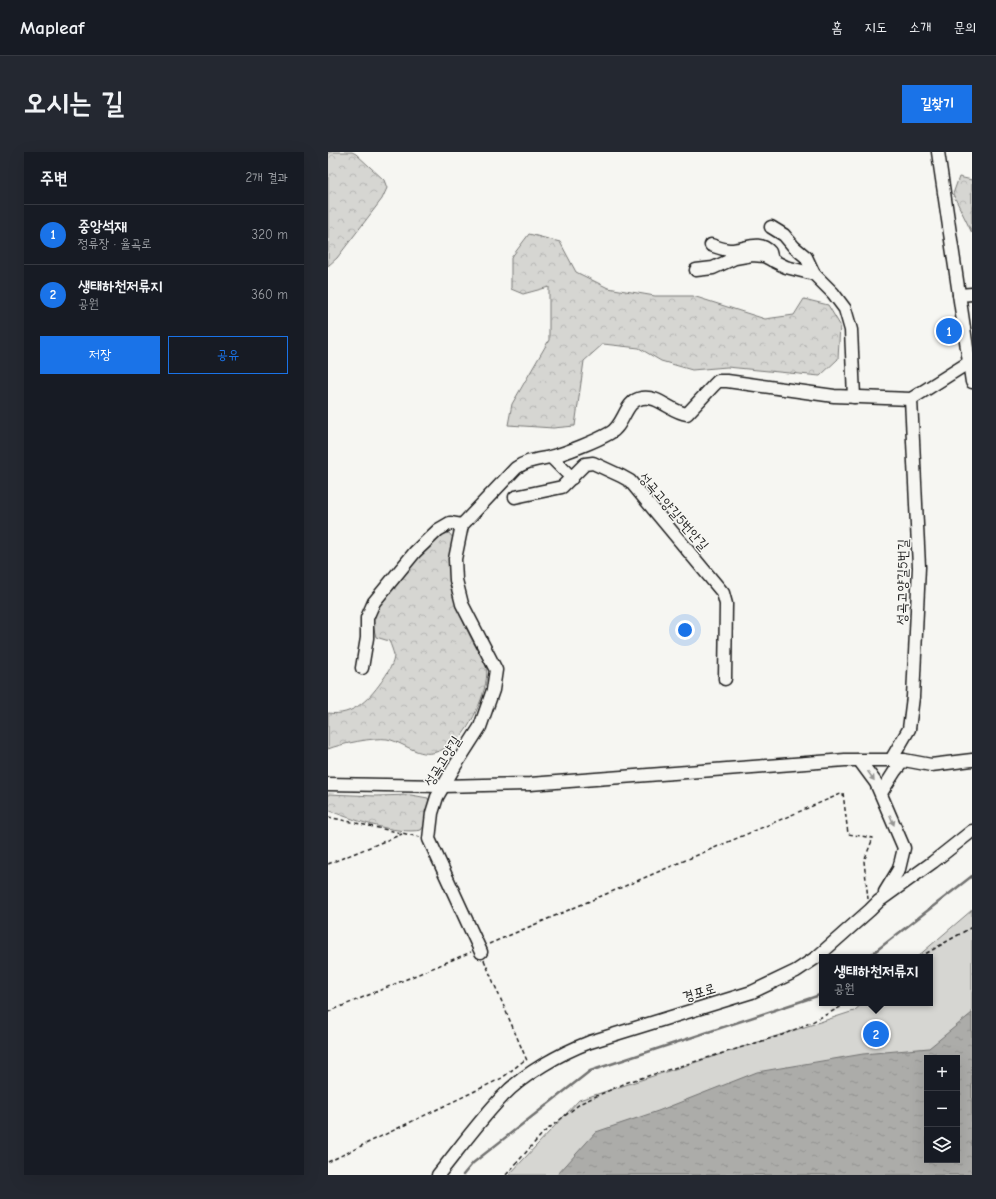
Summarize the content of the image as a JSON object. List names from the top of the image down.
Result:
{
  "streets": {
    "street": [
      "성곡고양길5번안길",
      "성곡고양길5번길",
      "성곡고양길",
      "경포로"
    ]
  },
  "page": {
    "header": "Mapleaf",
    "nav": [
      "홈",
      "지도",
      "소개",
      "문의"
    ],
    "buttons": [
      "길찾기",
      ["저장", "공유"]
    ],
    "title": "오시는 길",
    "heading": ["주변", "2개 결과"],
    "list": [
      {
        "mark": "1",
        "name": "중앙석재",
        "note": "정류장 · 율곡로",
        "value": "320 m"
      },
      {
        "mark": "2",
        "name": "생태하천저류지",
        "note": "공원",
        "value": "360 m"
      }
    ],
    "pins": ["1", "2"],
    "popup": ["생태하천저류지", "공원"],
    "map_buttons": ["+", "−"]
  }
}
